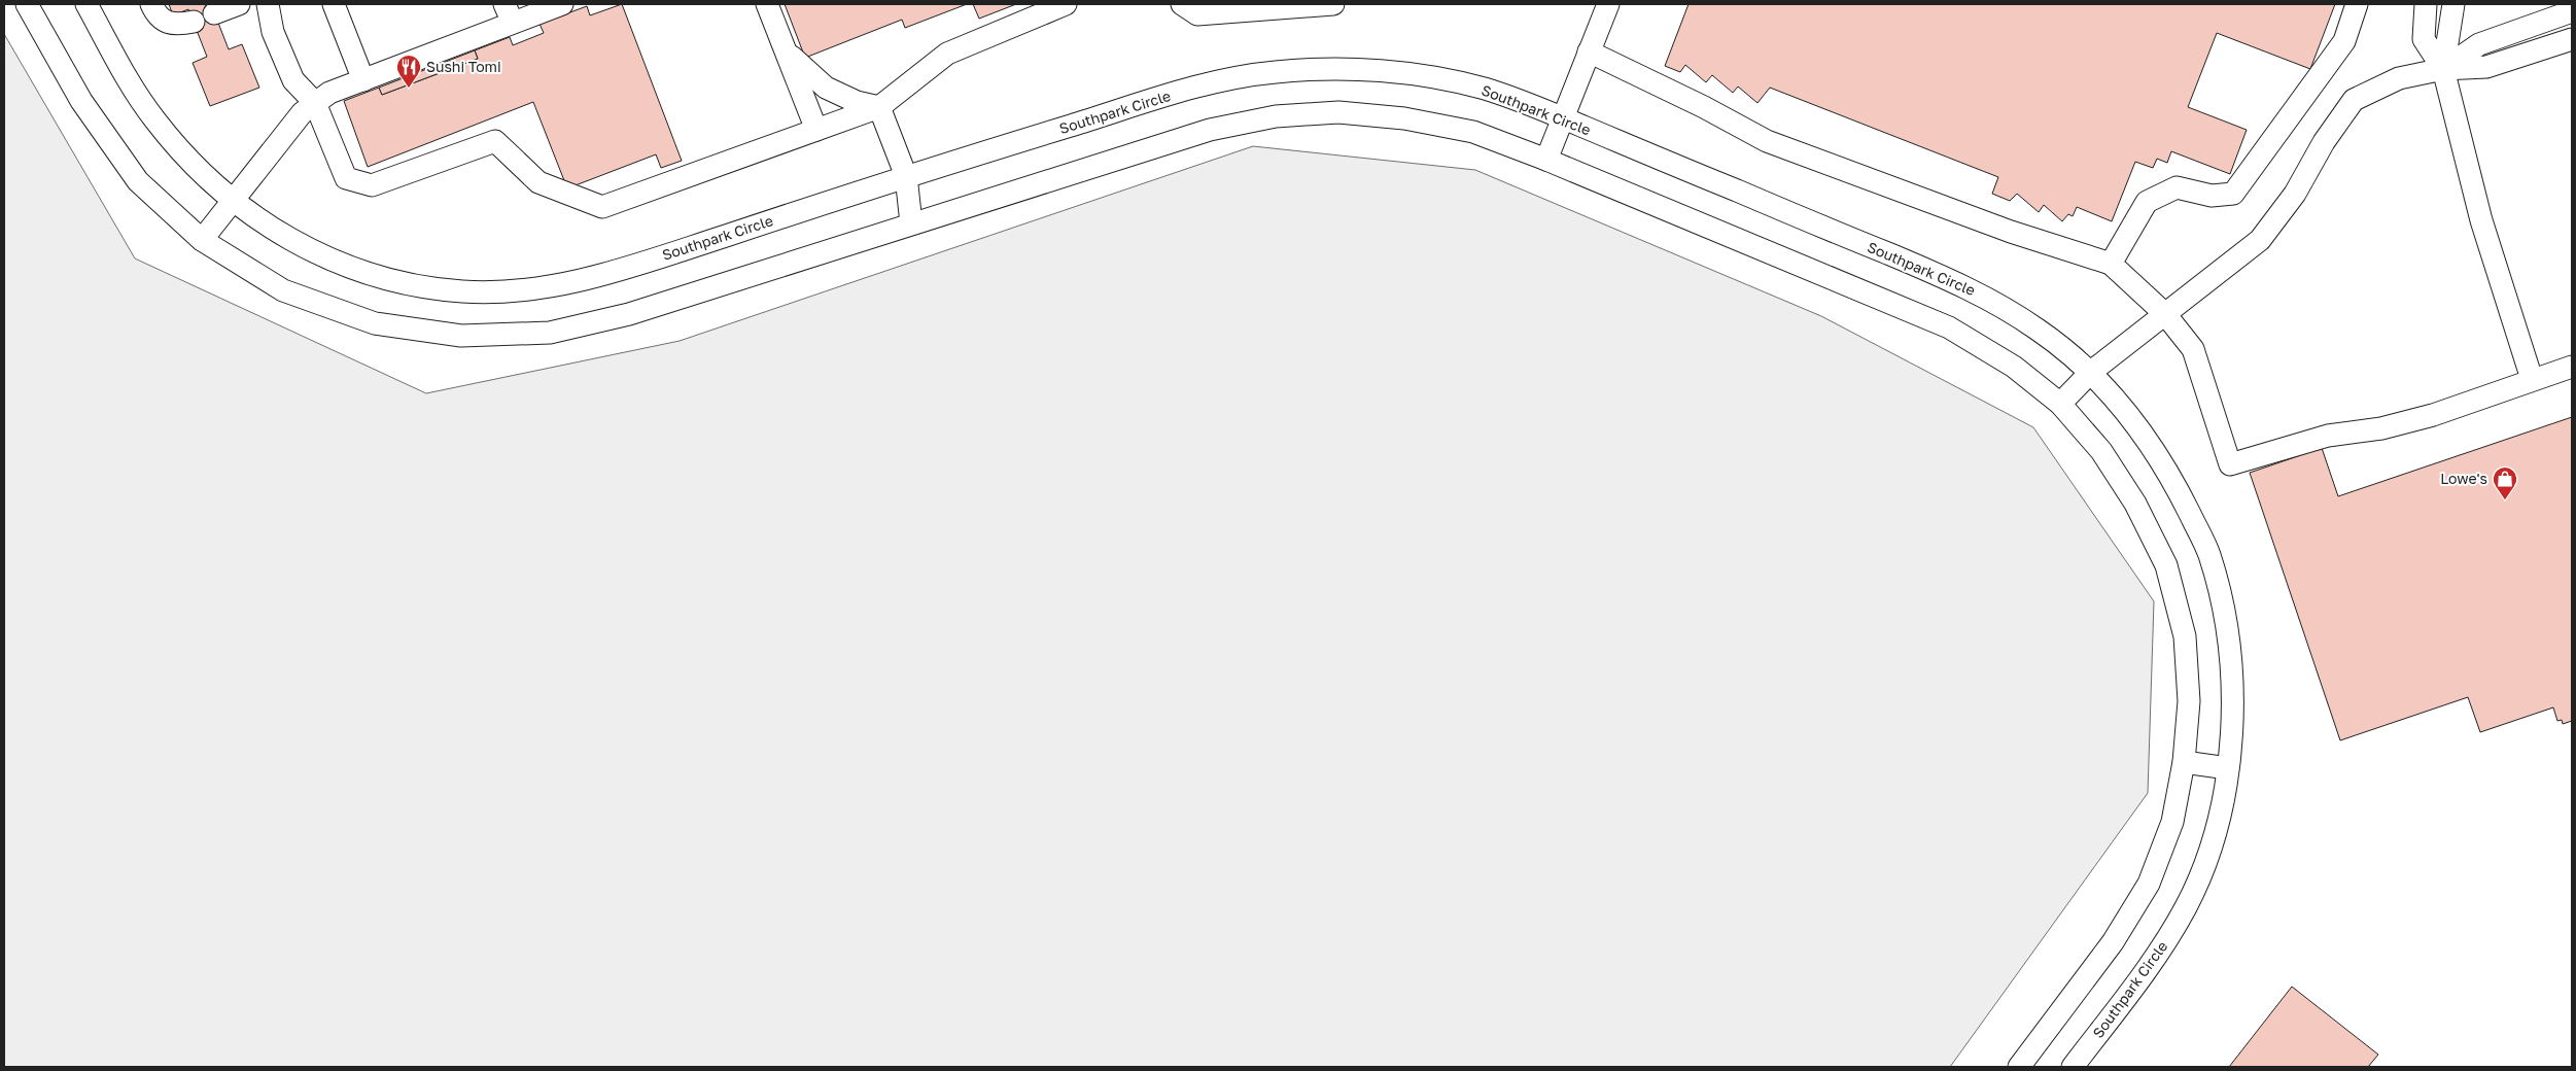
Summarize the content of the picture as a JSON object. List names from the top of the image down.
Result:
{
  "streets": {
    "street": ["Southpark Circle"]
  },
  "places": {
    "restaurant": ["Sushi Tomi"],
    "shop": ["Lowe's"]
  }
}
